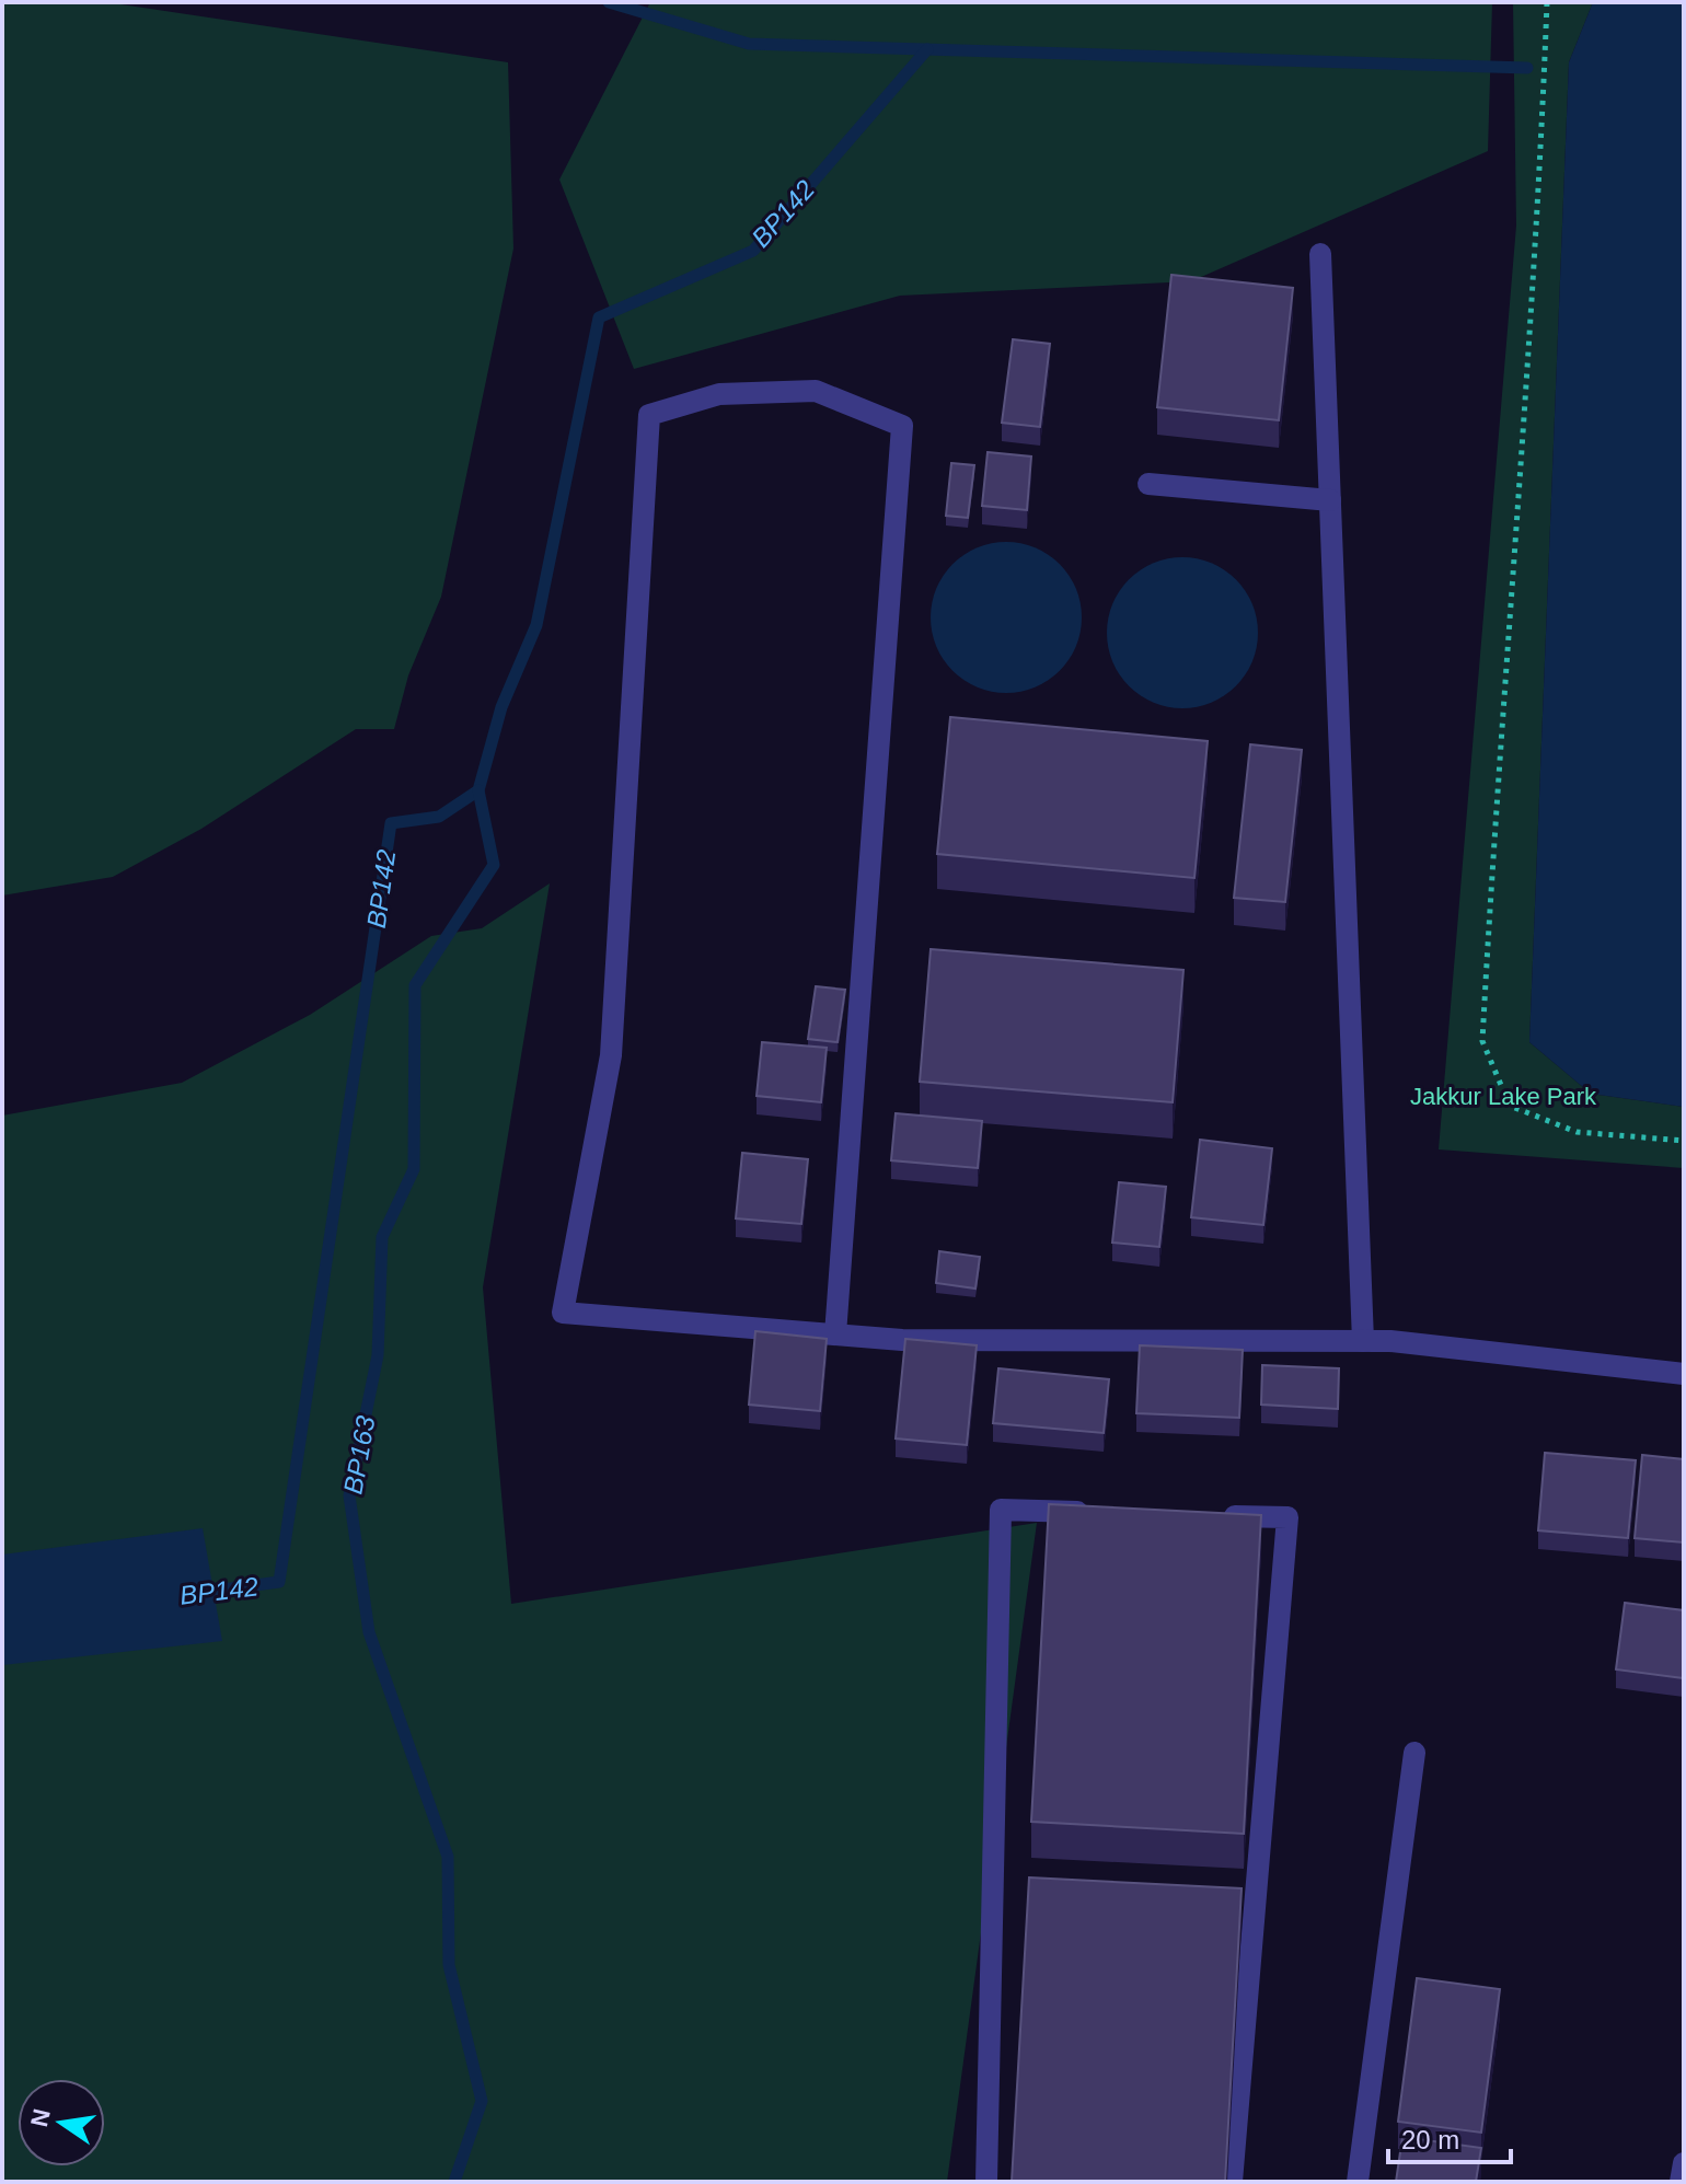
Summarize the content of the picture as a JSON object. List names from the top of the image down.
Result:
{
  "water": ["BP142", "BP163"],
  "parks": ["Jakkur Lake Park"],
  "scale_bar": "20 m",
  "north": "left"
}
